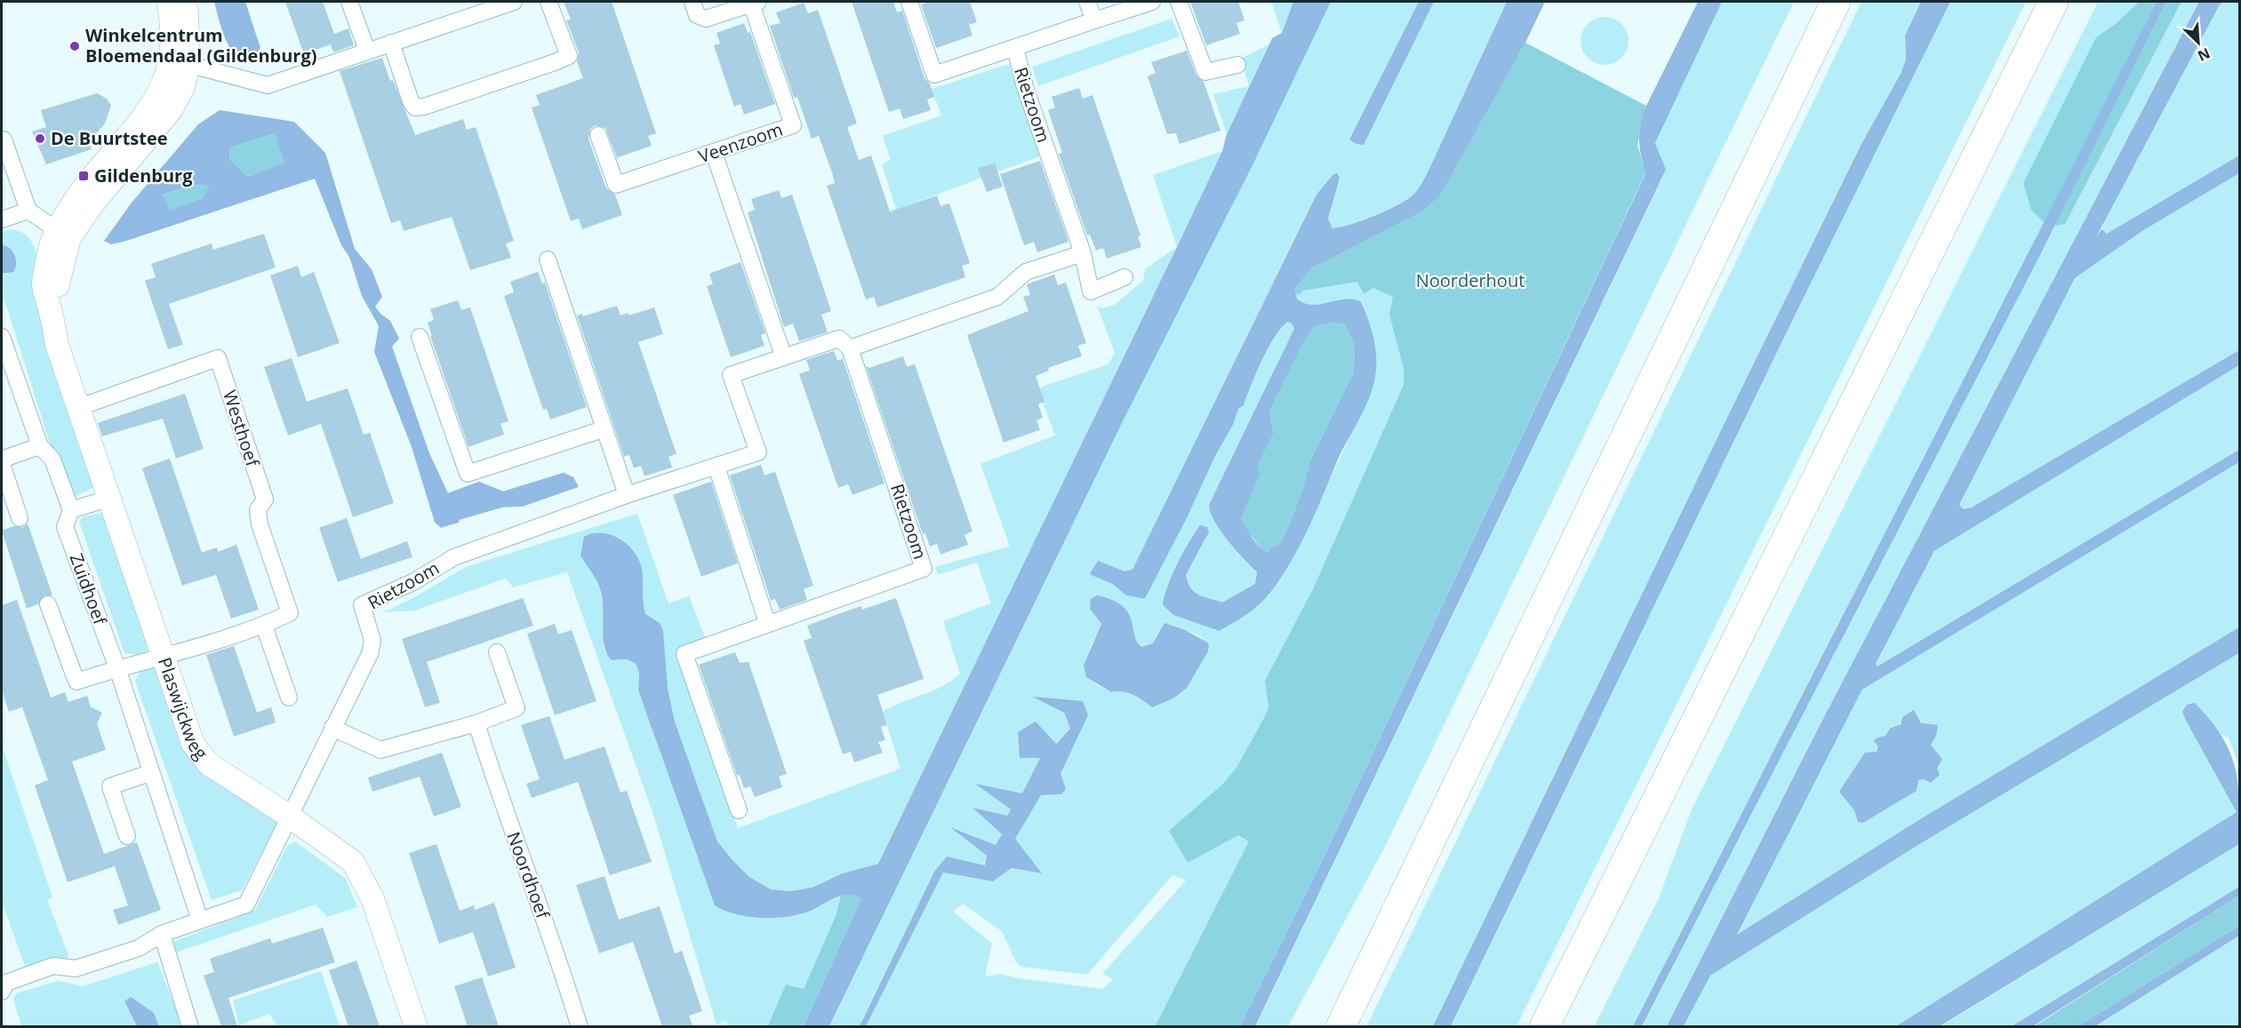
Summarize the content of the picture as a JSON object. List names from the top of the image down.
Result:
{
  "streets": {
    "street": [
      "Rietzoom",
      "Veenzoom",
      "Westhoef",
      "Zuidhoef",
      "Plaswijckweg",
      "Noordhoef"
    ]
  },
  "crossings": [
    ["Rietzoom", "Zuidhoef"],
    ["Rietzoom", "Plaswijckweg"],
    ["Westhoef", "Plaswijckweg"]
  ],
  "parks": ["Noorderhout"],
  "places": {
    "other": ["Winkelcentrum Bloemendaal (Gildenburg)", "De Buurtstee"],
    "transit": ["Gildenburg"]
  },
  "north": "bottom right"
}
